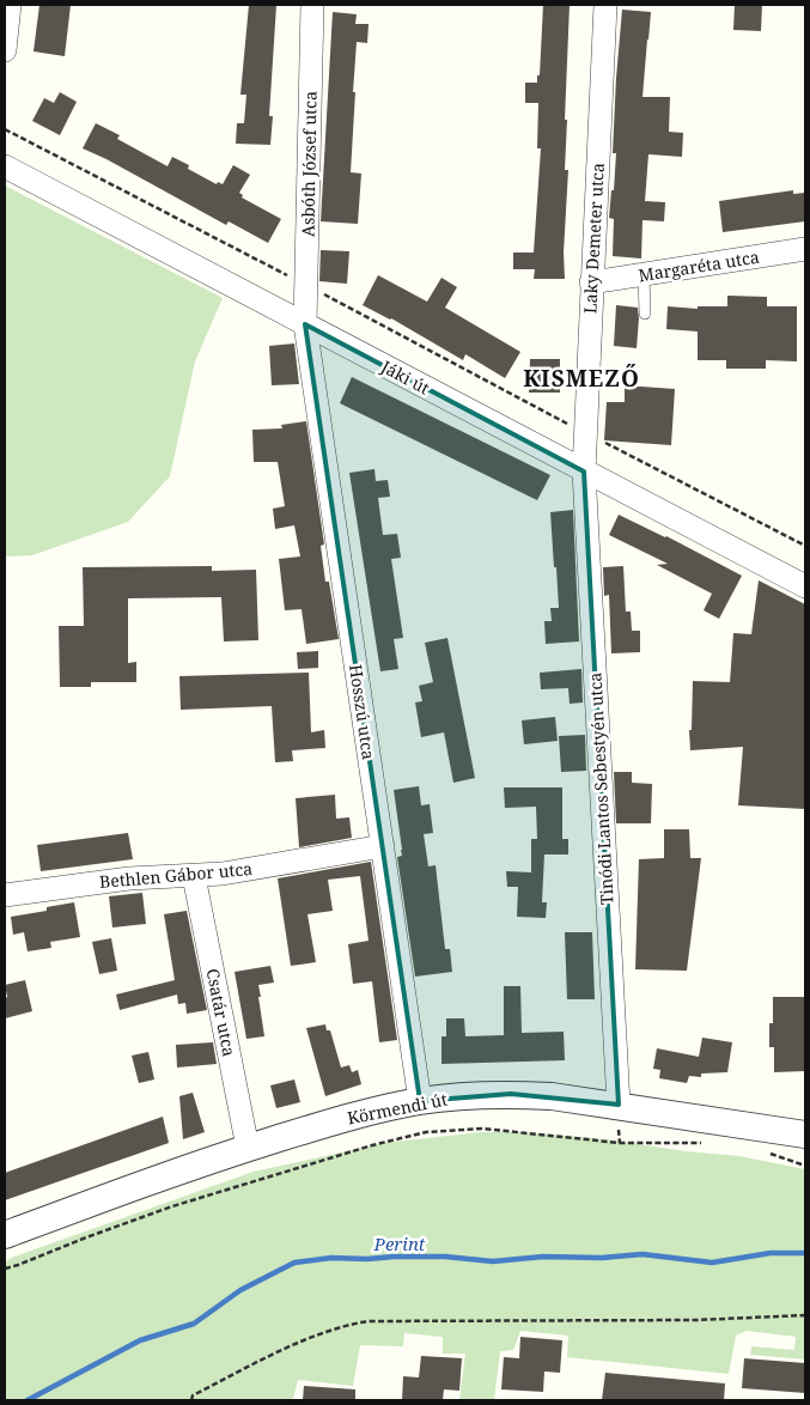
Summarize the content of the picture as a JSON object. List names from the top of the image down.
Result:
{
  "streets": {
    "street": [
      "Asbóth József utca",
      "Laky Demeter utca",
      "Margaréta utca",
      "Jáki út",
      "Hosszú utca",
      "Tinódi Lantos Sebestyén utca",
      "Bethlen Gábor utca",
      "Csatár utca",
      "Körmendi út"
    ]
  },
  "crossings": [
    ["Asbóth József utca", "Jáki út"],
    ["Asbóth József utca", "Hosszú utca"],
    ["Laky Demeter utca", "Margaréta utca"],
    ["Laky Demeter utca", "Jáki út"],
    ["Laky Demeter utca", "Tinódi Lantos Sebestyén utca"],
    ["Jáki út", "Hosszú utca"],
    ["Jáki út", "Tinódi Lantos Sebestyén utca"],
    ["Hosszú utca", "Bethlen Gábor utca"],
    ["Hosszú utca", "Körmendi út"],
    ["Tinódi Lantos Sebestyén utca", "Körmendi út"],
    ["Bethlen Gábor utca", "Csatár utca"],
    ["Csatár utca", "Körmendi út"]
  ],
  "districts": ["KISMEZŐ"],
  "water": ["Perint"]
}
